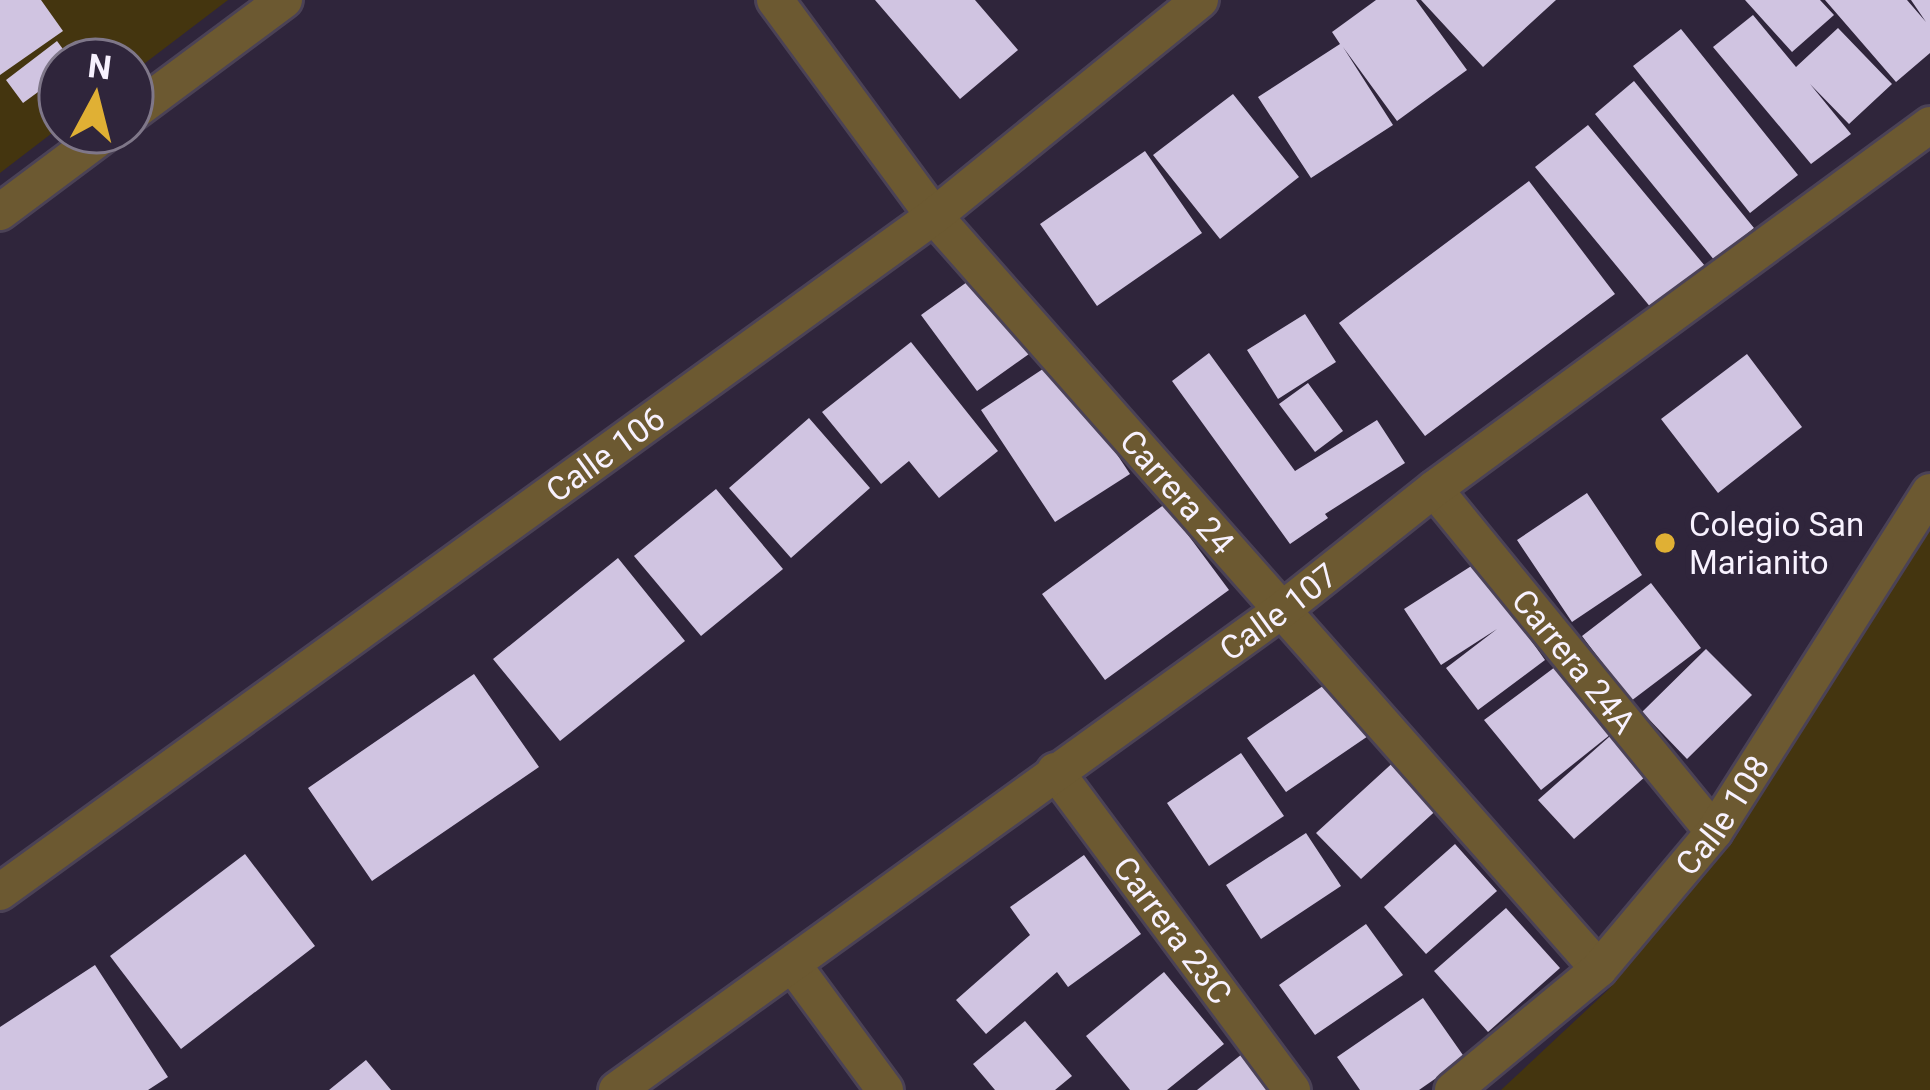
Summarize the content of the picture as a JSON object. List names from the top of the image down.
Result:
{
  "streets": {
    "street": [
      "Calle 106",
      "Carrera 24",
      "Calle 107",
      "Carrera 24A",
      "Calle 108",
      "Carrera 23C"
    ]
  },
  "crossings": [
    ["Calle 106", "Carrera 24"],
    ["Carrera 24", "Calle 107"],
    ["Carrera 24", "Calle 108"],
    ["Calle 107", "Carrera 24A"],
    ["Calle 107", "Carrera 23C"],
    ["Carrera 24A", "Calle 108"]
  ],
  "places": ["Colegio San Marianito"],
  "north": "top"
}
